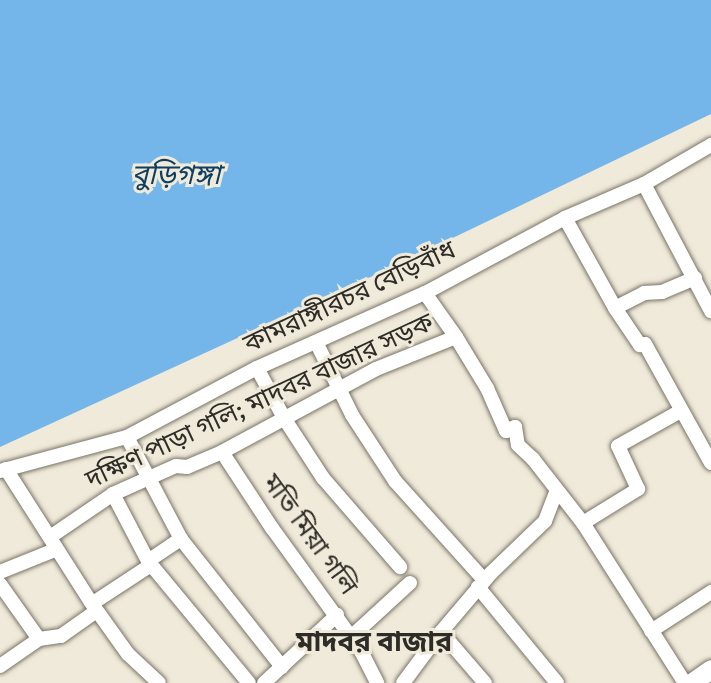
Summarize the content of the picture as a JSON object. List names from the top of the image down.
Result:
{
  "streets": {
    "street": ["কামরাঙ্গীরচর বেড়িবাঁধ", "দক্ষিণ পাড়া গলি; মাদবর বাজার সড়ক", "মতি মিয়া গলি"]
  },
  "crossings": [
    ["দক্ষিণ পাড়া গলি; মাদবর বাজার সড়ক", "মতি মিয়া গলি"]
  ],
  "districts": ["মাদবর বাজার"],
  "water": ["বুড়িগঙ্গা"]
}
